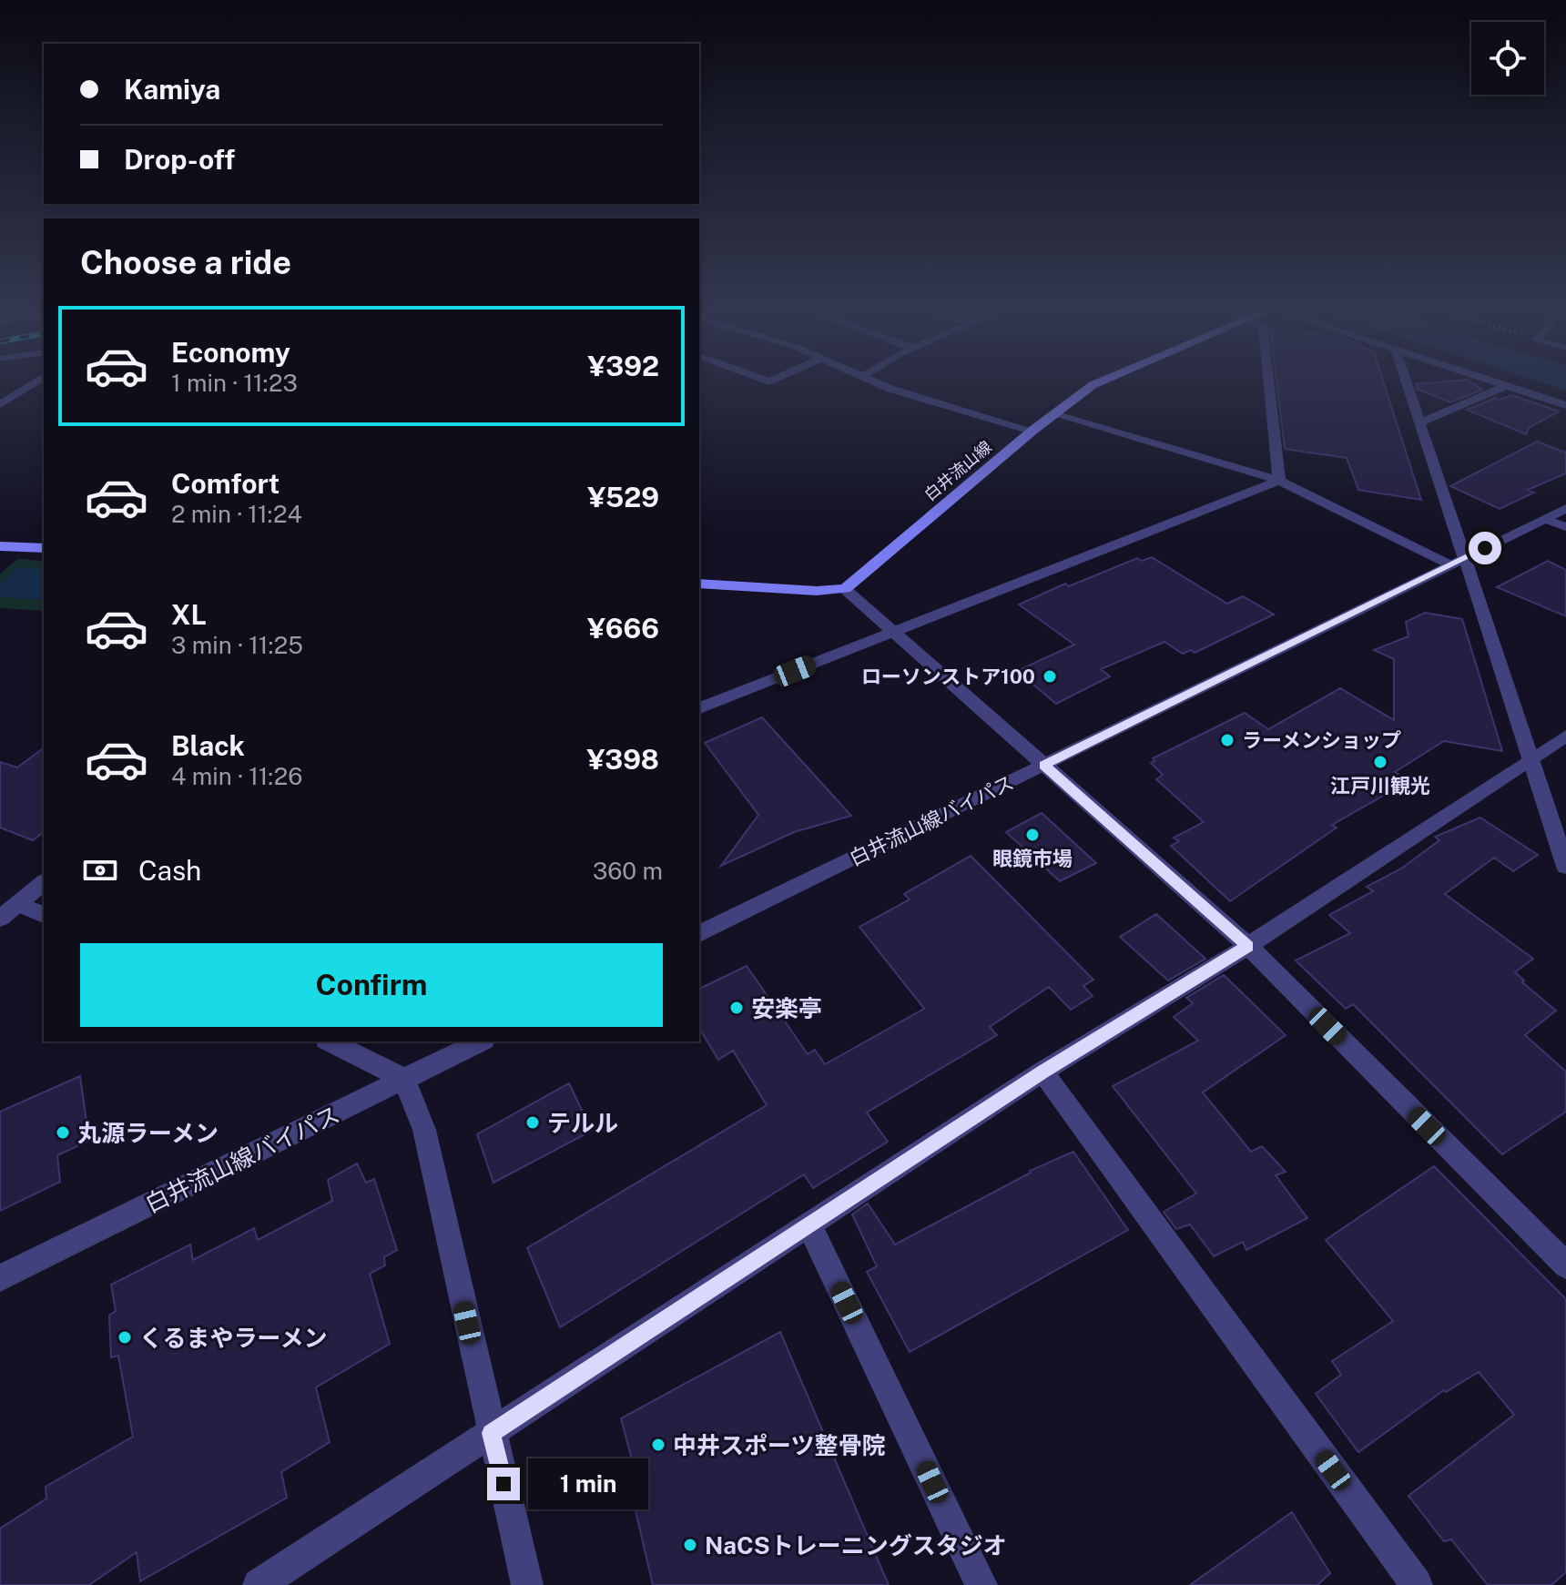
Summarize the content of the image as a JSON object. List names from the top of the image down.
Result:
{
  "streets": {
    "main road": ["白井流山線"],
    "street": ["白井流山線バイパス"]
  },
  "crossings": [
    ["白井流山線", "白井流山線バイパス"]
  ],
  "places": [
    "ローソンストア100",
    "ラーメンショップ",
    "江戸川観光",
    "眼鏡市場",
    "安楽亭",
    "テルル",
    "丸源ラーメン",
    "くるまやラーメン",
    "中井スポーツ整骨院",
    "NaCSトレーニングスタジオ"
  ],
  "page": {
    "banner": ["Kamiya", "Drop-off"],
    "heading": "Choose a ride",
    "list": [
      {
        "name": "Economy",
        "note": "1 min · 11:23",
        "value": "¥392"
      },
      {
        "name": "Comfort",
        "note": "2 min · 11:24",
        "value": "¥529"
      },
      {
        "name": "XL",
        "note": "3 min · 11:25",
        "value": "¥666"
      },
      {
        "name": "Black",
        "note": "4 min · 11:26",
        "value": "¥398"
      }
    ],
    "pay": ["Cash", "360 m"],
    "buttons": "Confirm",
    "bubble": "1 min"
  }
}
